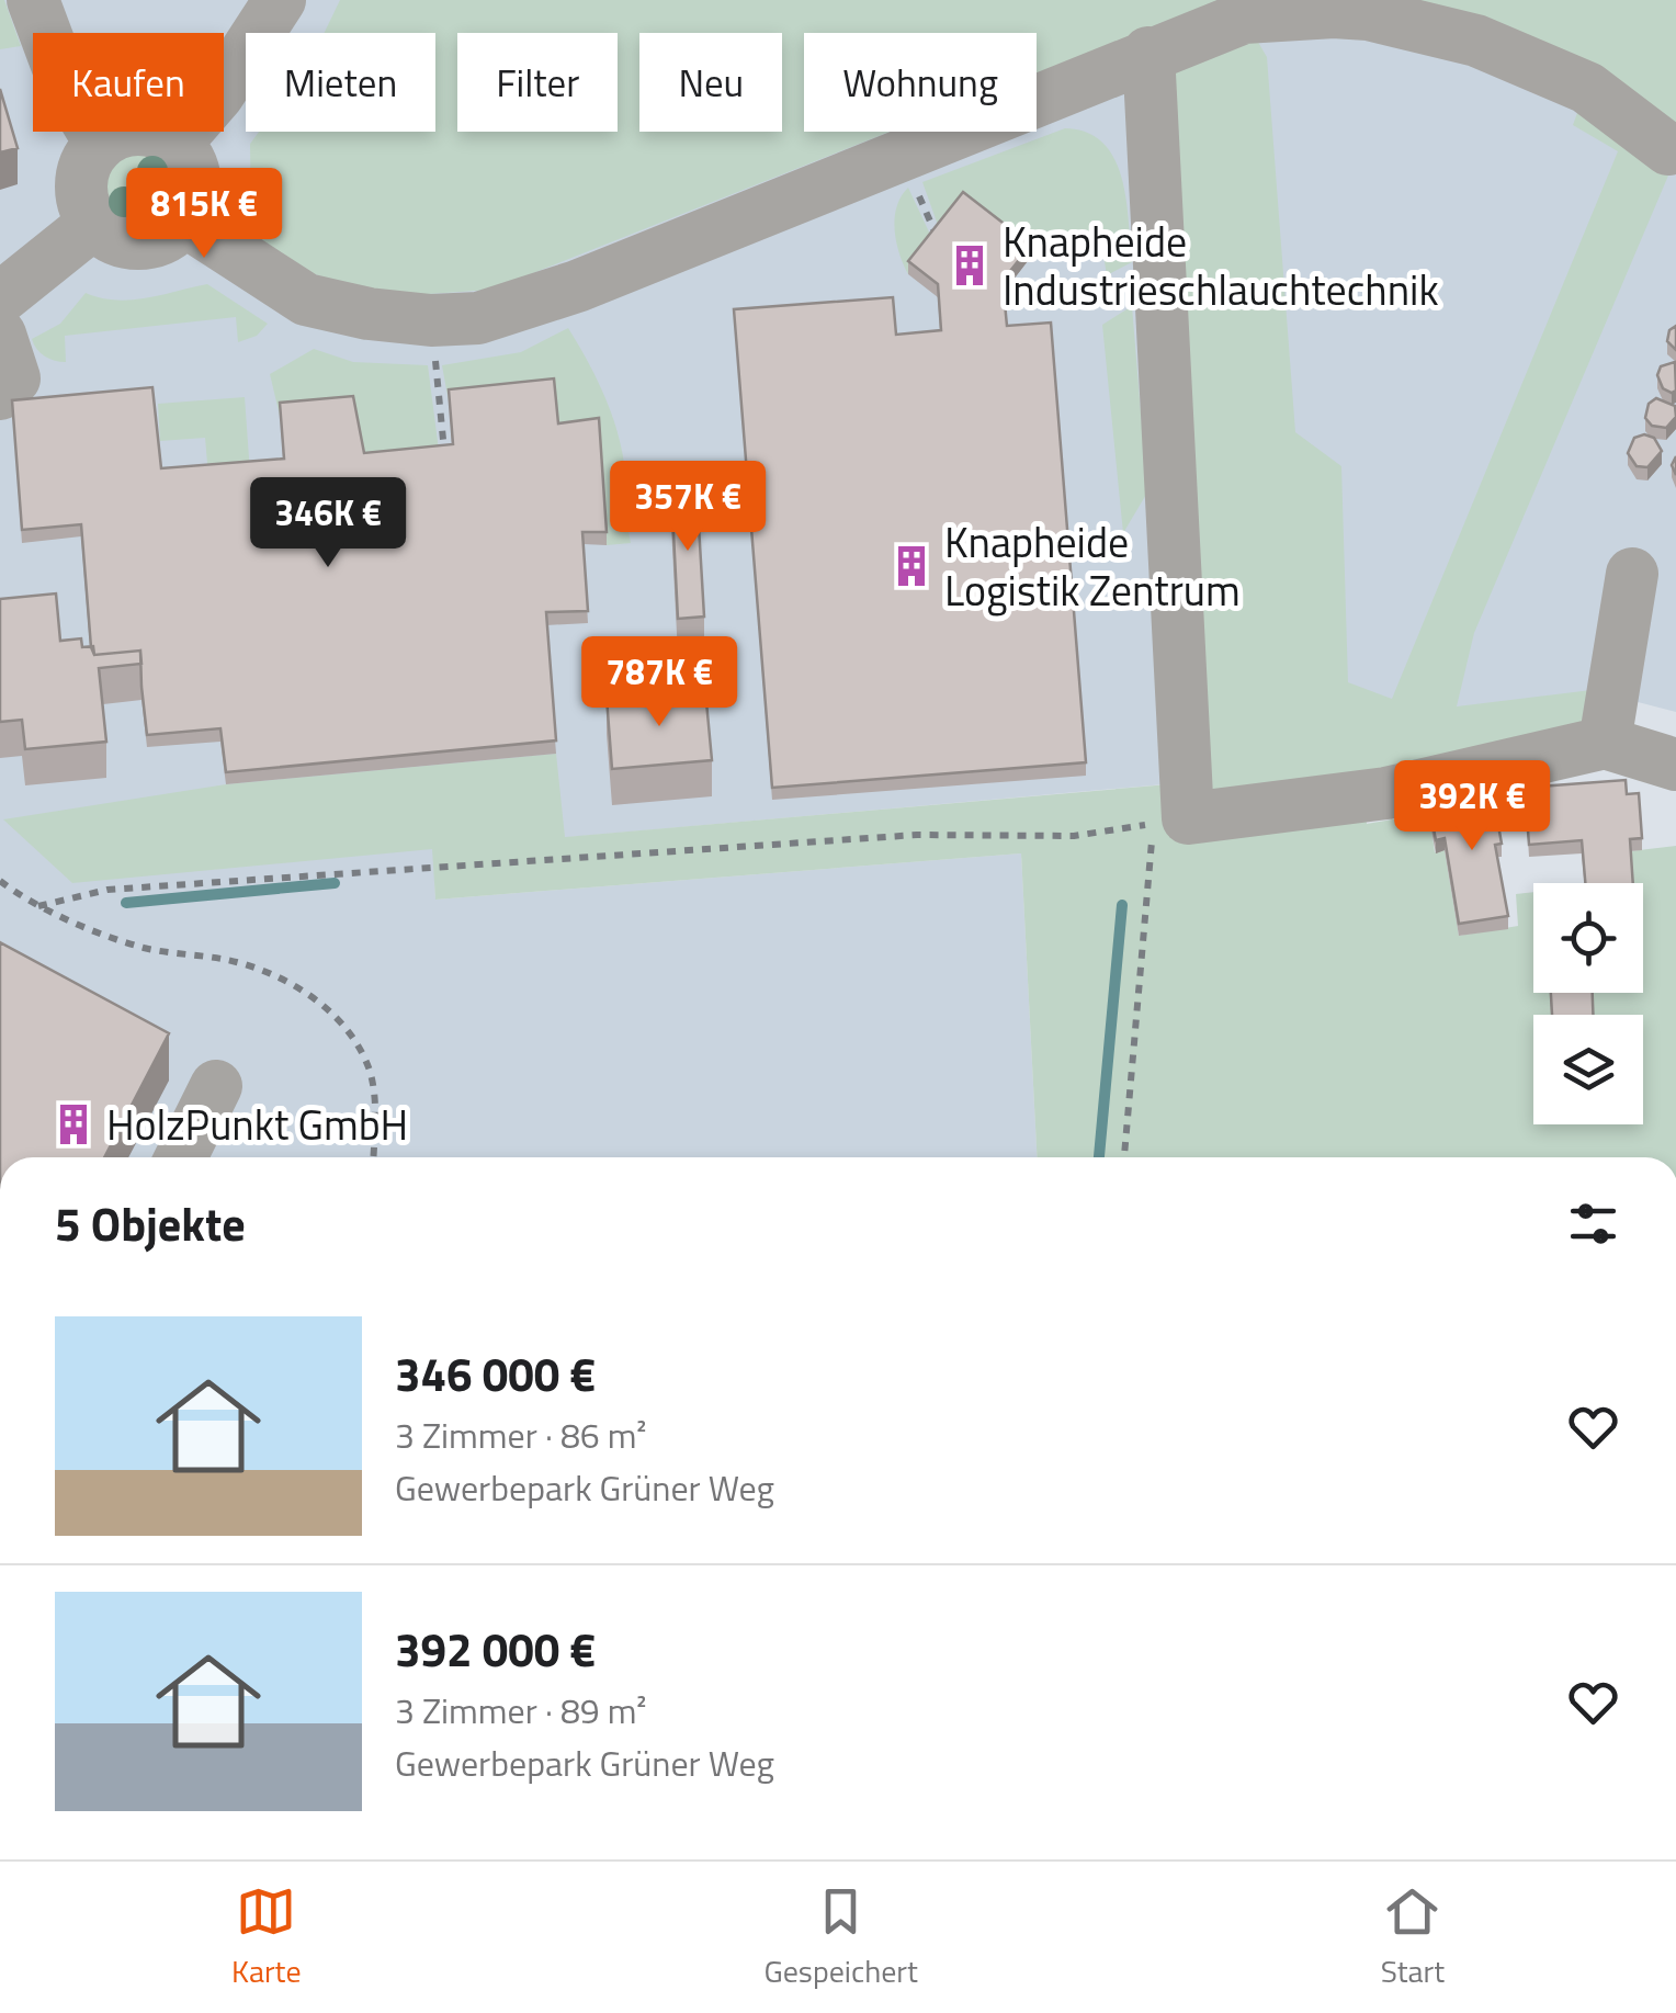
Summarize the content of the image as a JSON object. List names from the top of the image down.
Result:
{
  "places": {
    "building": ["Knapheide Industrieschlauchtechnik", "Knapheide Logistik Zentrum", "HolzPunkt GmbH"]
  },
  "page": {
    "chip": [
      "Kaufen",
      "Mieten",
      "Filter",
      "Neu",
      "Wohnung"
    ],
    "price": [
      "815K €",
      "357K €",
      "346K €",
      "787K €",
      "392K €"
    ],
    "heading": "5 Objekte",
    "list": [
      {
        "name": "346 000 €",
        "note": "3 Zimmer · 86 m² · Gewerbepark Grüner Weg"
      },
      {
        "name": "392 000 €",
        "note": "3 Zimmer · 89 m² · Gewerbepark Grüner Weg"
      }
    ],
    "tabs": ["Karte", "Gespeichert", "Start"]
  }
}
